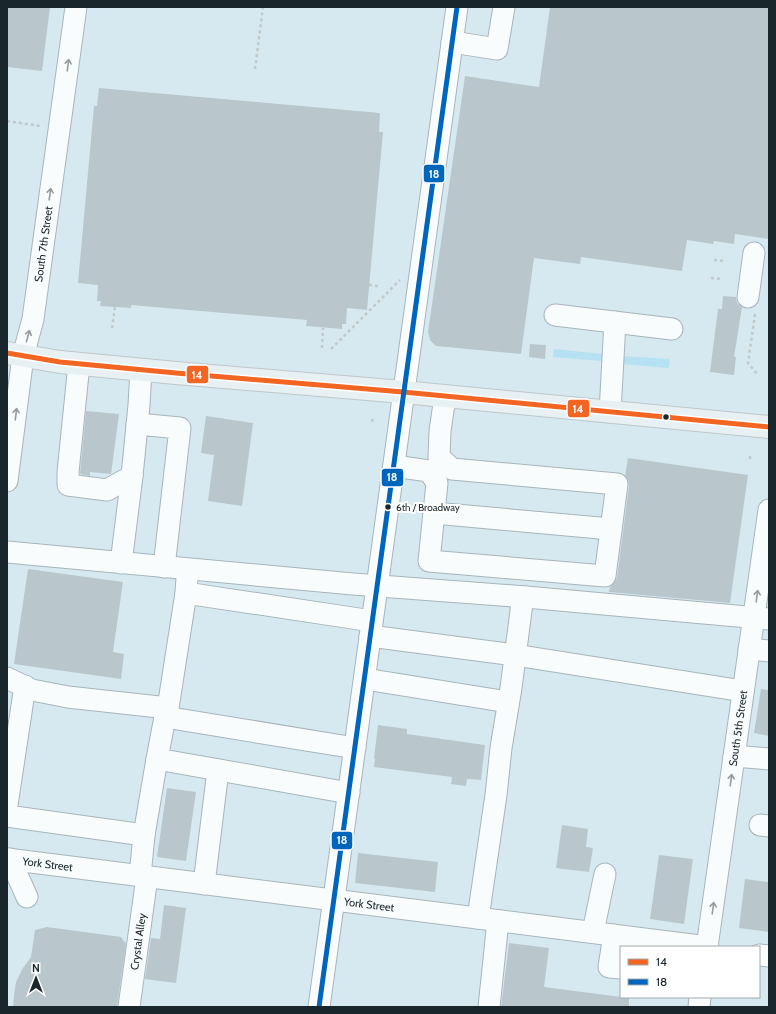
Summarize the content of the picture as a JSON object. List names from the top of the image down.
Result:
{
  "streets": {
    "street": [
      "South 7th Street",
      "South 5th Street",
      "York Street",
      "Crystal Alley"
    ]
  },
  "crossings": [
    ["York Street", "Crystal Alley"]
  ],
  "one_way": ["South 7th Street", "South 5th Street"],
  "places": ["6th / Broadway"],
  "lines": ["transit line 18", "transit line 14"],
  "legend": ["14", "18"],
  "north": "top"
}
